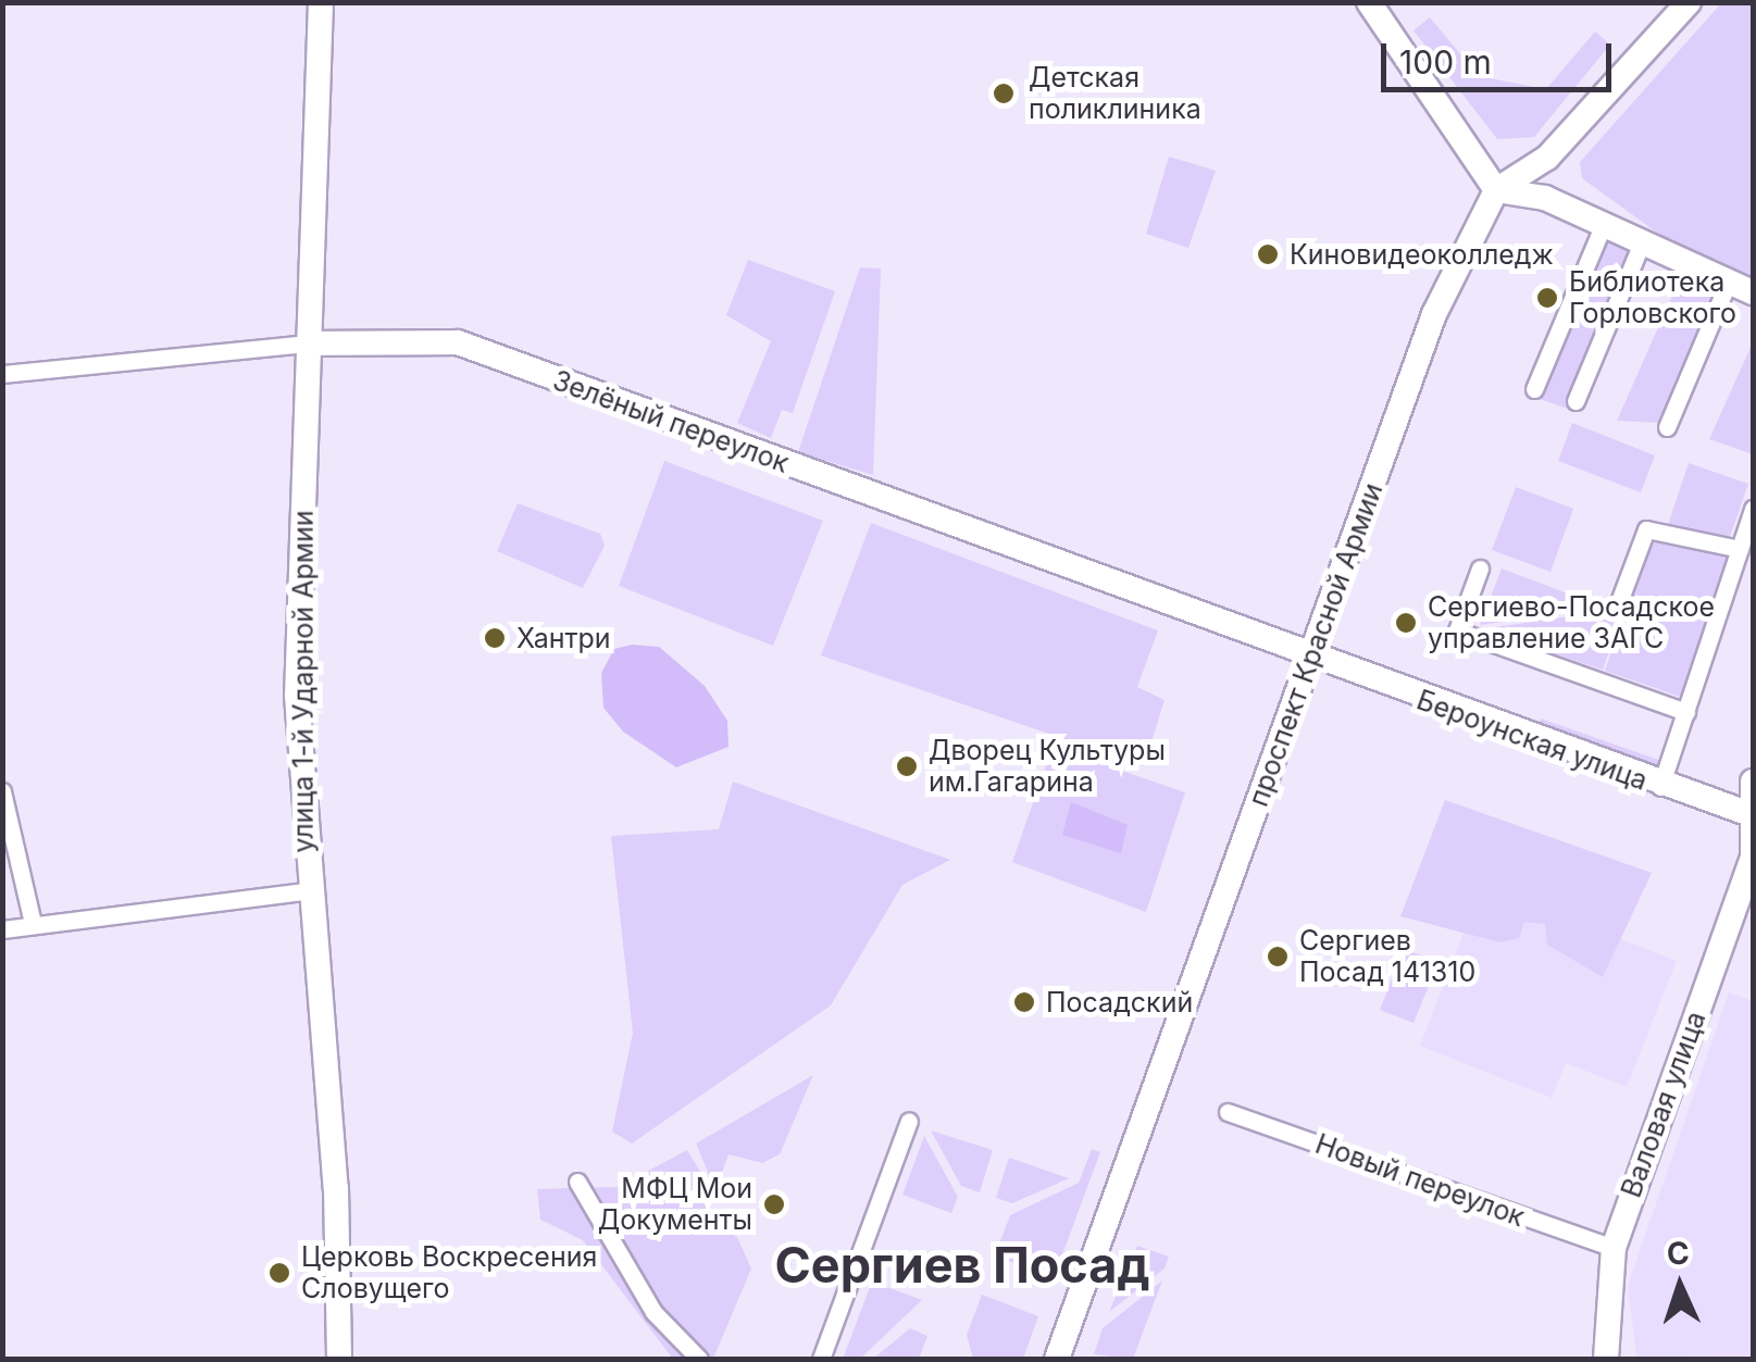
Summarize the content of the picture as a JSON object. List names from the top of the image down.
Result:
{
  "streets": {
    "main road": [
      "Зелёный переулок",
      "проспект Красной Армии",
      "улица 1-й Ударной Армии",
      "Бероунская улица",
      "Валовая улица"
    ],
    "street": ["Новый переулок"]
  },
  "crossings": [
    ["Зелёный переулок", "проспект Красной Армии"],
    ["Зелёный переулок", "улица 1-й Ударной Армии"],
    ["Зелёный переулок", "Бероунская улица"],
    ["проспект Красной Армии", "Бероунская улица"],
    ["Бероунская улица", "Валовая улица"],
    ["Валовая улица", "Новый переулок"]
  ],
  "districts": ["Сергиев Посад"],
  "places": [
    "Детская поликлиника",
    "Киновидеоколледж",
    "Библиотека Горловского",
    "Сергиево-Посадское управление ЗАГС",
    "Хантри",
    "Дворец Культуры им.Гагарина",
    "Сергиев Посад 141310",
    "Посадский",
    "МФЦ Мои Документы",
    "Церковь Воскресения Словущего"
  ],
  "scale_bar": "100 m",
  "north": "top"
}
